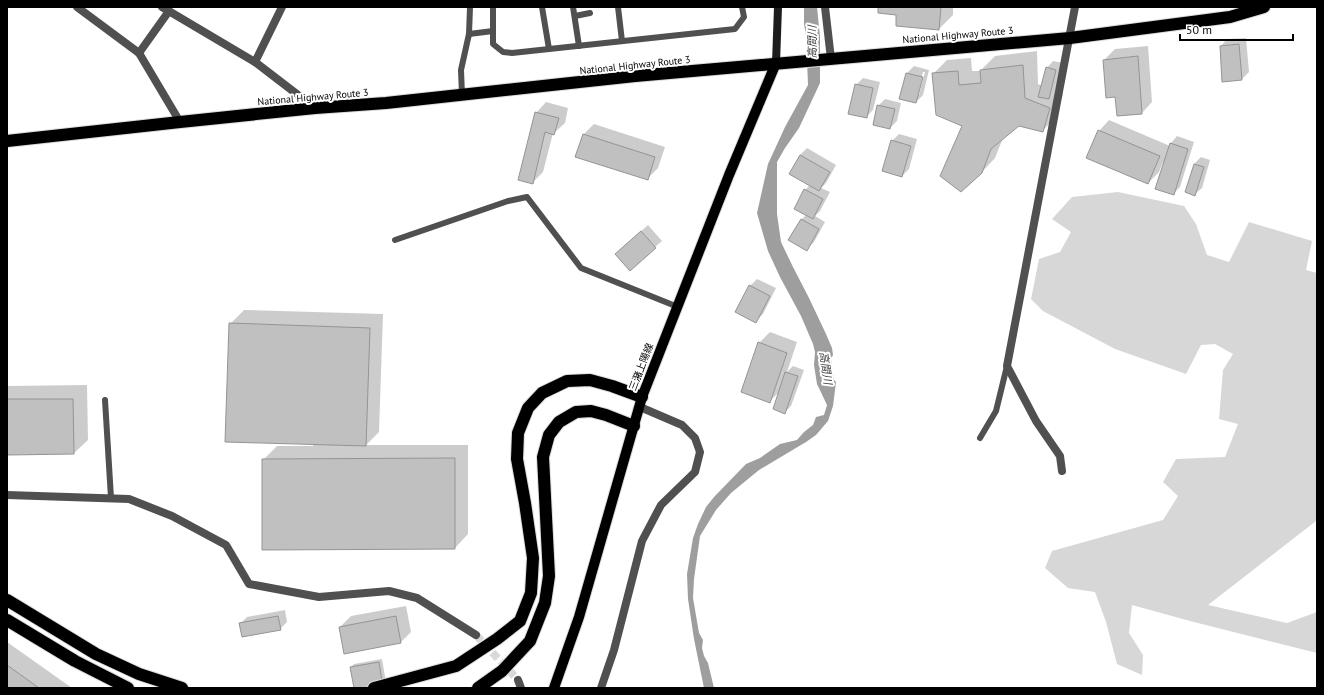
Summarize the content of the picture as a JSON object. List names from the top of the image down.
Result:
{
  "streets": {
    "highway": ["National Highway Route 3"],
    "main road": ["三潴上陽線"]
  },
  "crossings": [
    ["National Highway Route 3", "三潴上陽線"]
  ],
  "water": ["高間川"],
  "scale_bar": "50 m"
}
